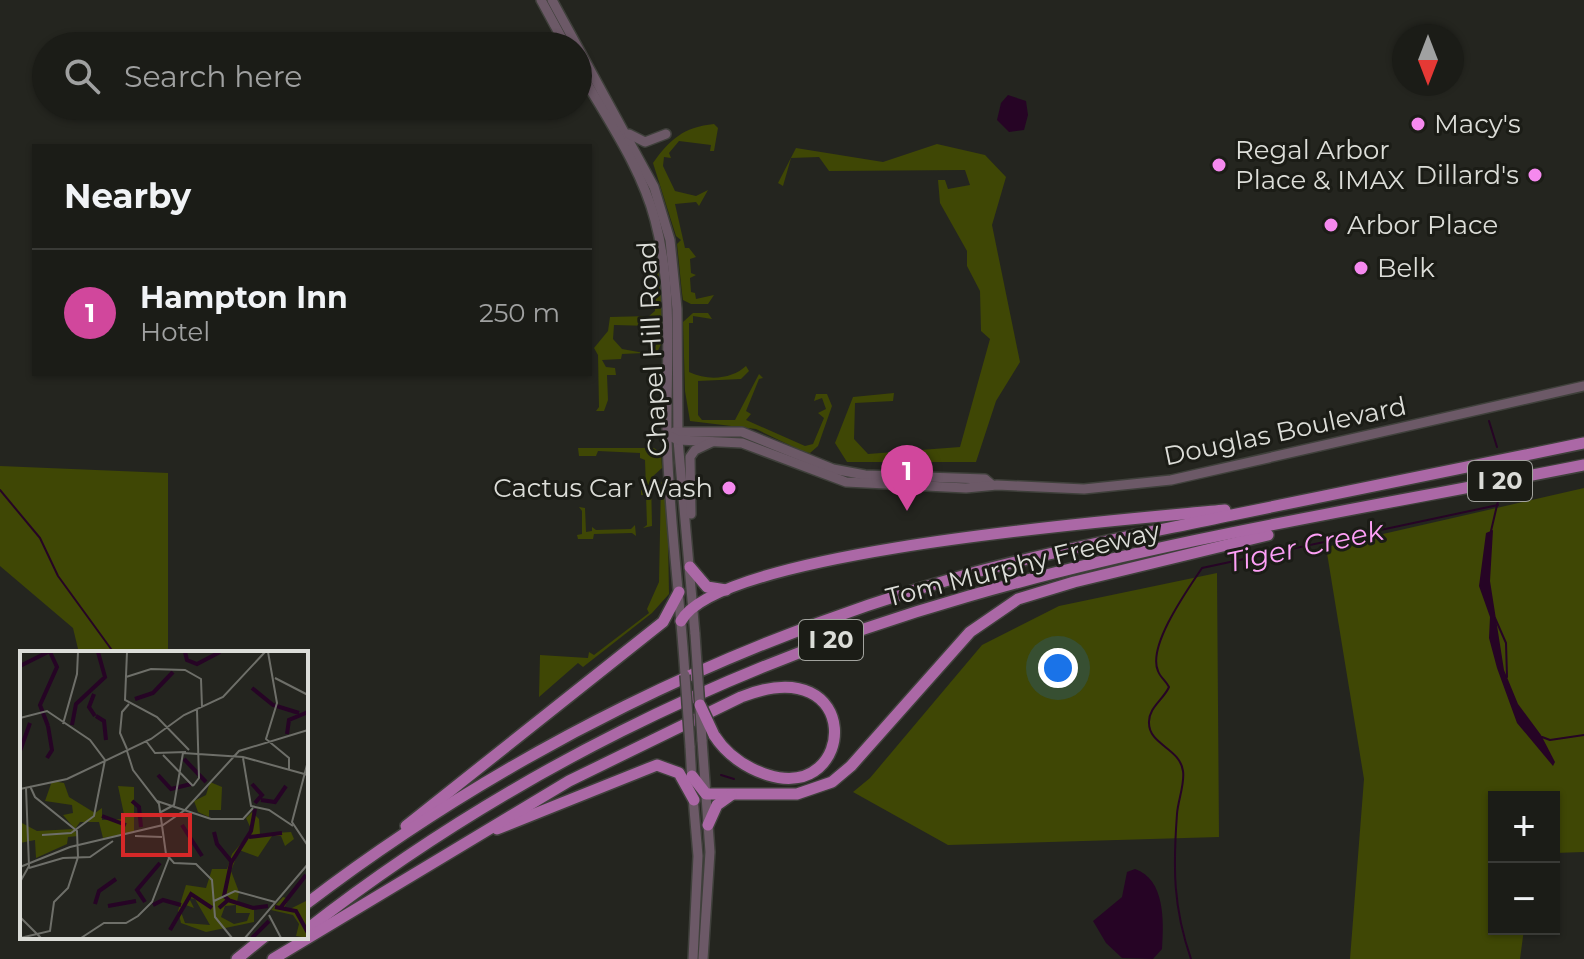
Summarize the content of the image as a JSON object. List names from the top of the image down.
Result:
{
  "streets": {
    "highway": ["I 20", "Tom Murphy Freeway"],
    "main road": ["Chapel Hill Road", "Douglas Boulevard"]
  },
  "crossings": [
    ["Chapel Hill Road", "Douglas Boulevard"]
  ],
  "water": ["Tiger Creek"],
  "places": [
    "Macy's",
    "Regal Arbor Place & IMAX",
    "Dillard's",
    "Arbor Place",
    "Belk",
    "Cactus Car Wash"
  ],
  "north": "bottom",
  "page": {
    "search": "Search here",
    "heading": "Nearby",
    "list": [
      {
        "mark": "1",
        "name": "Hampton Inn",
        "note": "Hotel",
        "value": "250 m"
      }
    ],
    "pins": "1",
    "map_buttons": ["+", "−"]
  }
}
